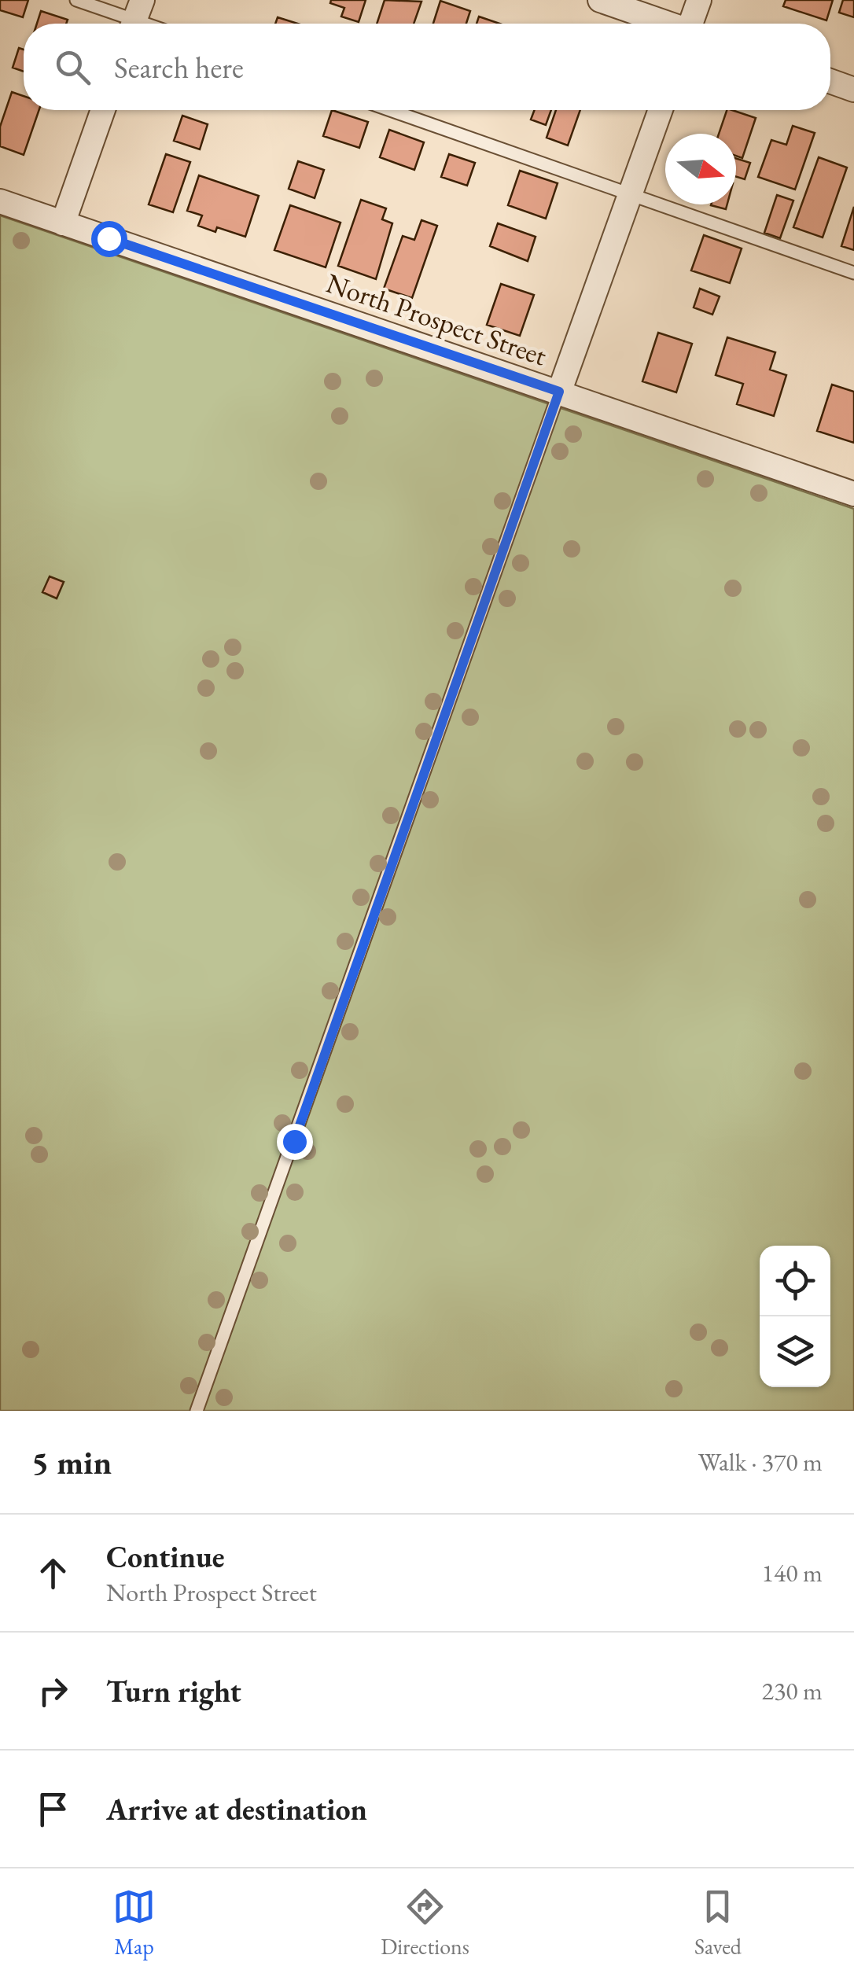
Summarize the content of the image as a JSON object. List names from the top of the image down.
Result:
{
  "streets": {
    "street": ["North Prospect Street"]
  },
  "north": "right",
  "page": {
    "search": "Search here",
    "heading": ["5 min", "Walk · 370 m"],
    "list": [
      ["Continue", "North Prospect Street", "140 m"],
      ["Turn right", "230 m"],
      "Arrive at destination"
    ],
    "nav": ["Map", "Directions", "Saved"]
  }
}
